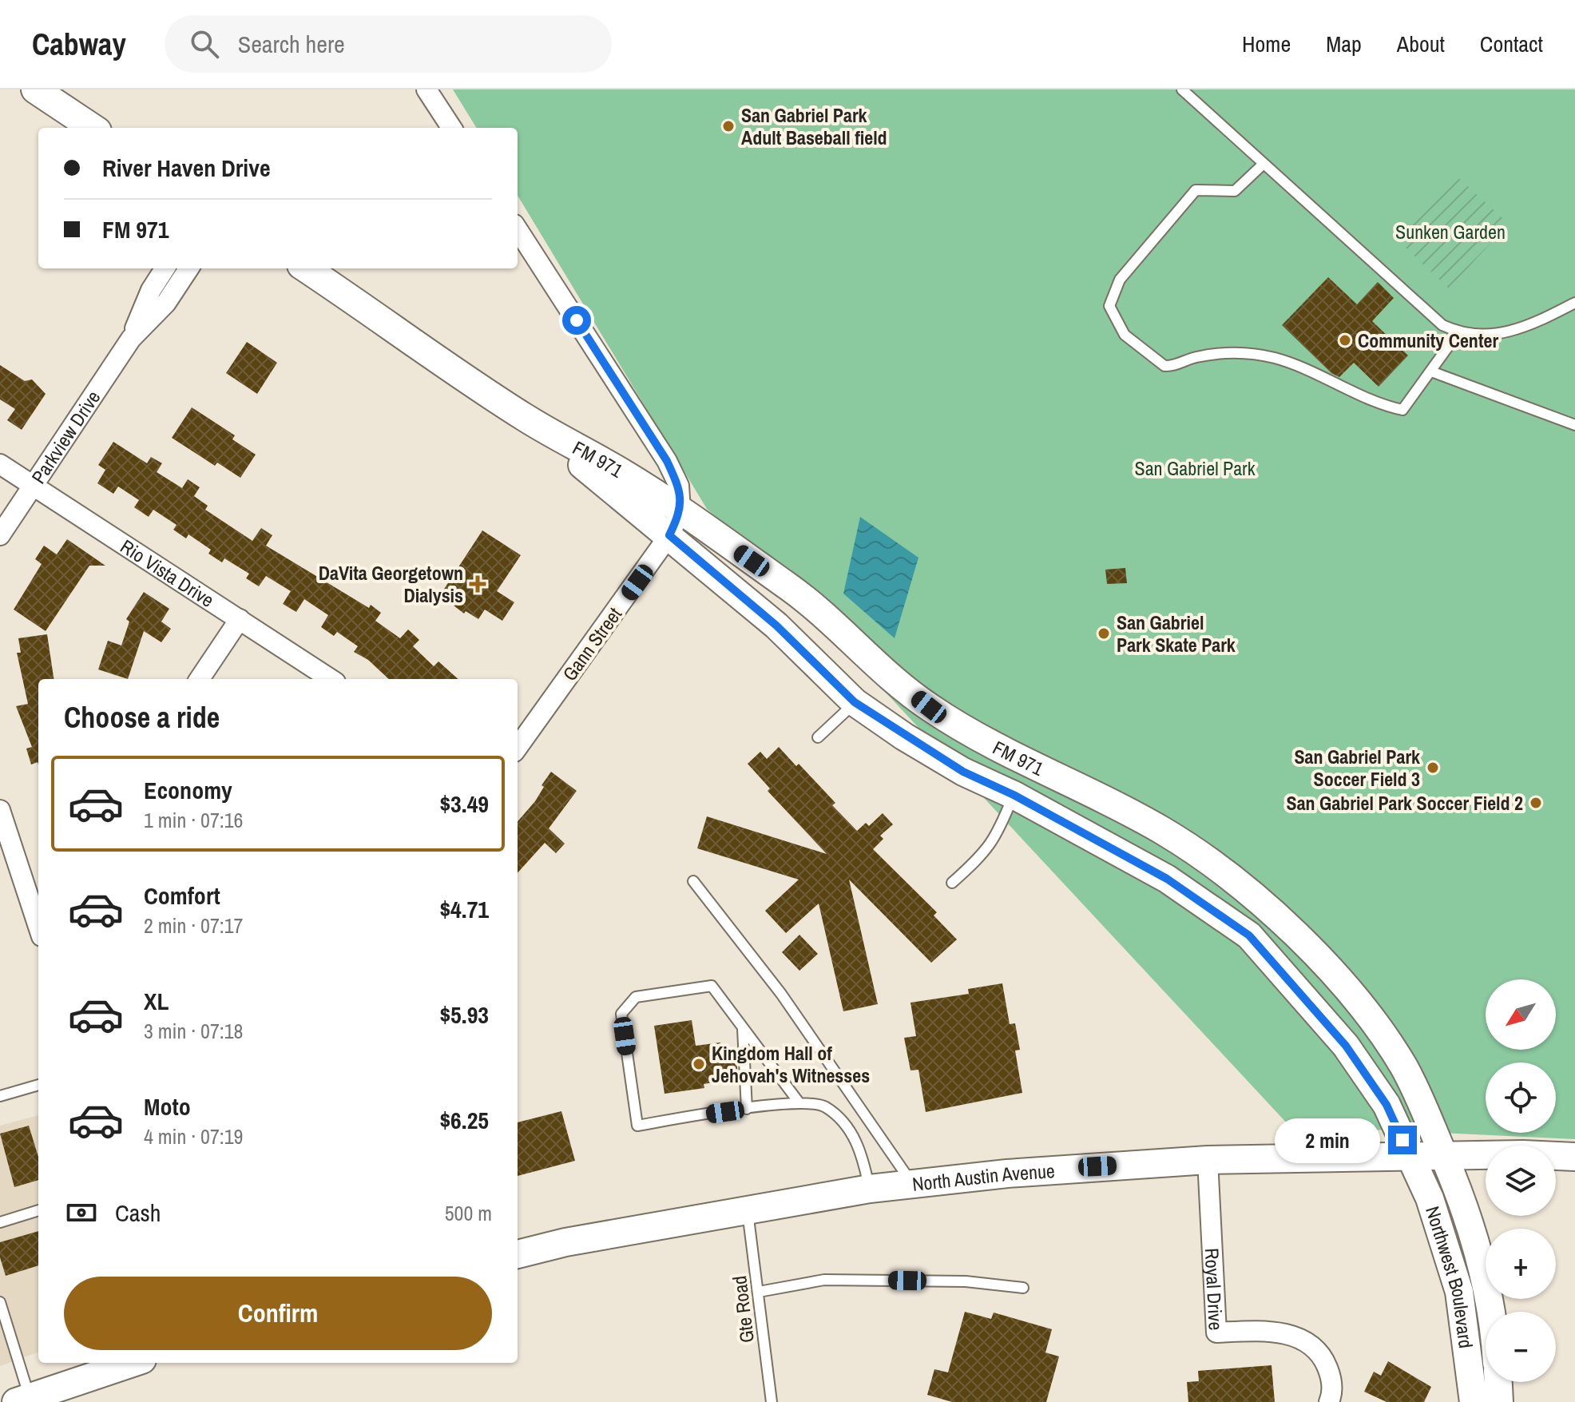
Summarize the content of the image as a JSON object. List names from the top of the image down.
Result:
{
  "streets": {
    "main road": ["FM 971", "North Austin Avenue", "Northwest Boulevard"],
    "street": [
      "Parkview Drive",
      "Rio Vista Drive",
      "Gann Street",
      "Royal Drive"
    ],
    "lane": ["Gte Road"]
  },
  "crossings": [
    ["Parkview Drive", "Rio Vista Drive"],
    ["FM 971", "Gann Street"],
    ["FM 971", "North Austin Avenue"],
    ["FM 971", "Northwest Boulevard"],
    ["North Austin Avenue", "Northwest Boulevard"],
    ["North Austin Avenue", "Royal Drive"],
    ["North Austin Avenue", "Gte Road"]
  ],
  "parks": ["Sunken Garden", "San Gabriel Park"],
  "places": {
    "other": [
      "San Gabriel Park Adult Baseball field",
      "Community Center",
      "San Gabriel Park Skate Park",
      "San Gabriel Park Soccer Field 3",
      "San Gabriel Park Soccer Field 2",
      "Kingdom Hall of Jehovah's Witnesses"
    ],
    "health": ["DaVita Georgetown Dialysis"]
  },
  "north": "bottom left",
  "page": {
    "header": "Cabway",
    "search": "Search here",
    "nav": [
      "Home",
      "Map",
      "About",
      "Contact"
    ],
    "banner": ["River Haven Drive", "FM 971"],
    "heading": "Choose a ride",
    "list": [
      {
        "name": "Economy",
        "note": "1 min · 07:16",
        "value": "$3.49"
      },
      {
        "name": "Comfort",
        "note": "2 min · 07:17",
        "value": "$4.71"
      },
      {
        "name": "XL",
        "note": "3 min · 07:18",
        "value": "$5.93"
      },
      {
        "name": "Moto",
        "note": "4 min · 07:19",
        "value": "$6.25"
      }
    ],
    "map_buttons": ["+", "−"],
    "bubble": "2 min",
    "pay": ["Cash", "500 m"],
    "buttons": "Confirm"
  }
}
